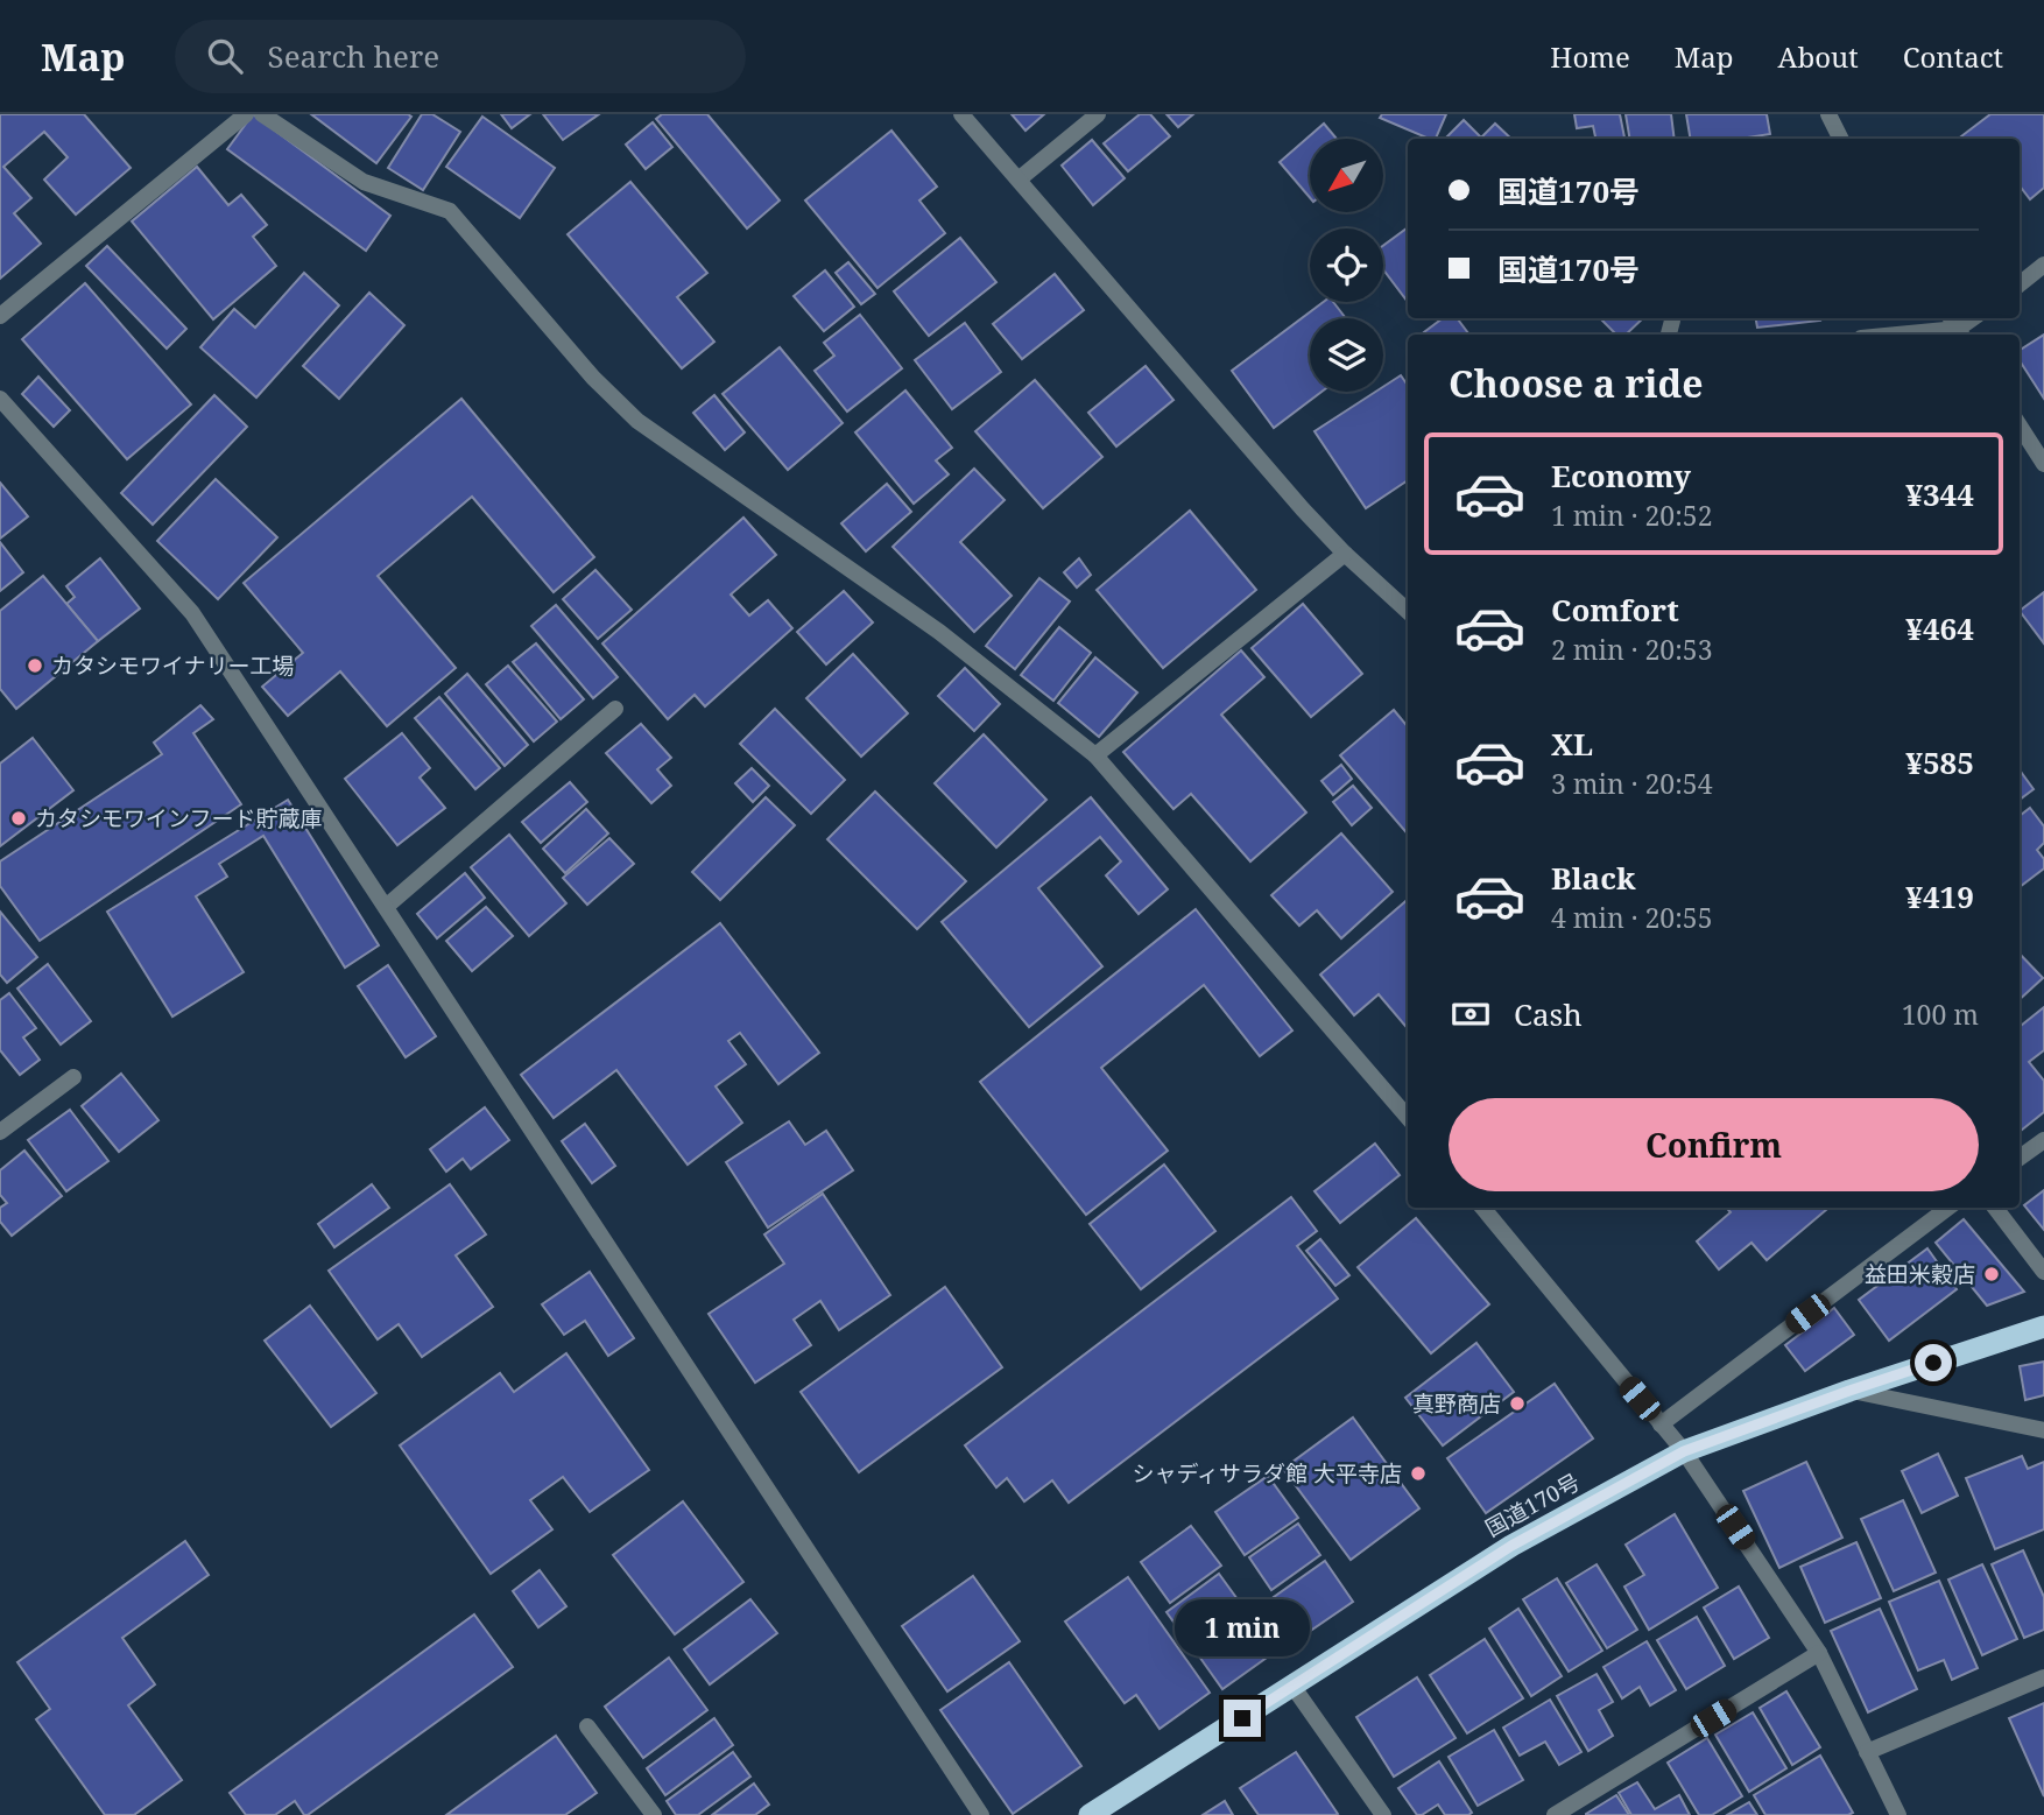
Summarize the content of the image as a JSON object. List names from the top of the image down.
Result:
{
  "streets": {
    "highway": ["国道170号"]
  },
  "places": [
    "カタシモワイナリー工場",
    "カタシモワインフード貯蔵庫",
    "益田米穀店",
    "真野商店",
    "シャディサラダ館 大平寺店"
  ],
  "north": "bottom left",
  "page": {
    "header": "Map",
    "search": "Search here",
    "nav": [
      "Home",
      "Map",
      "About",
      "Contact"
    ],
    "banner": ["国道170号", "国道170号"],
    "heading": "Choose a ride",
    "list": [
      {
        "name": "Economy",
        "note": "1 min · 20:52",
        "value": "¥344"
      },
      {
        "name": "Comfort",
        "note": "2 min · 20:53",
        "value": "¥464"
      },
      {
        "name": "XL",
        "note": "3 min · 20:54",
        "value": "¥585"
      },
      {
        "name": "Black",
        "note": "4 min · 20:55",
        "value": "¥419"
      }
    ],
    "pay": ["Cash", "100 m"],
    "buttons": "Confirm",
    "bubble": "1 min"
  }
}
